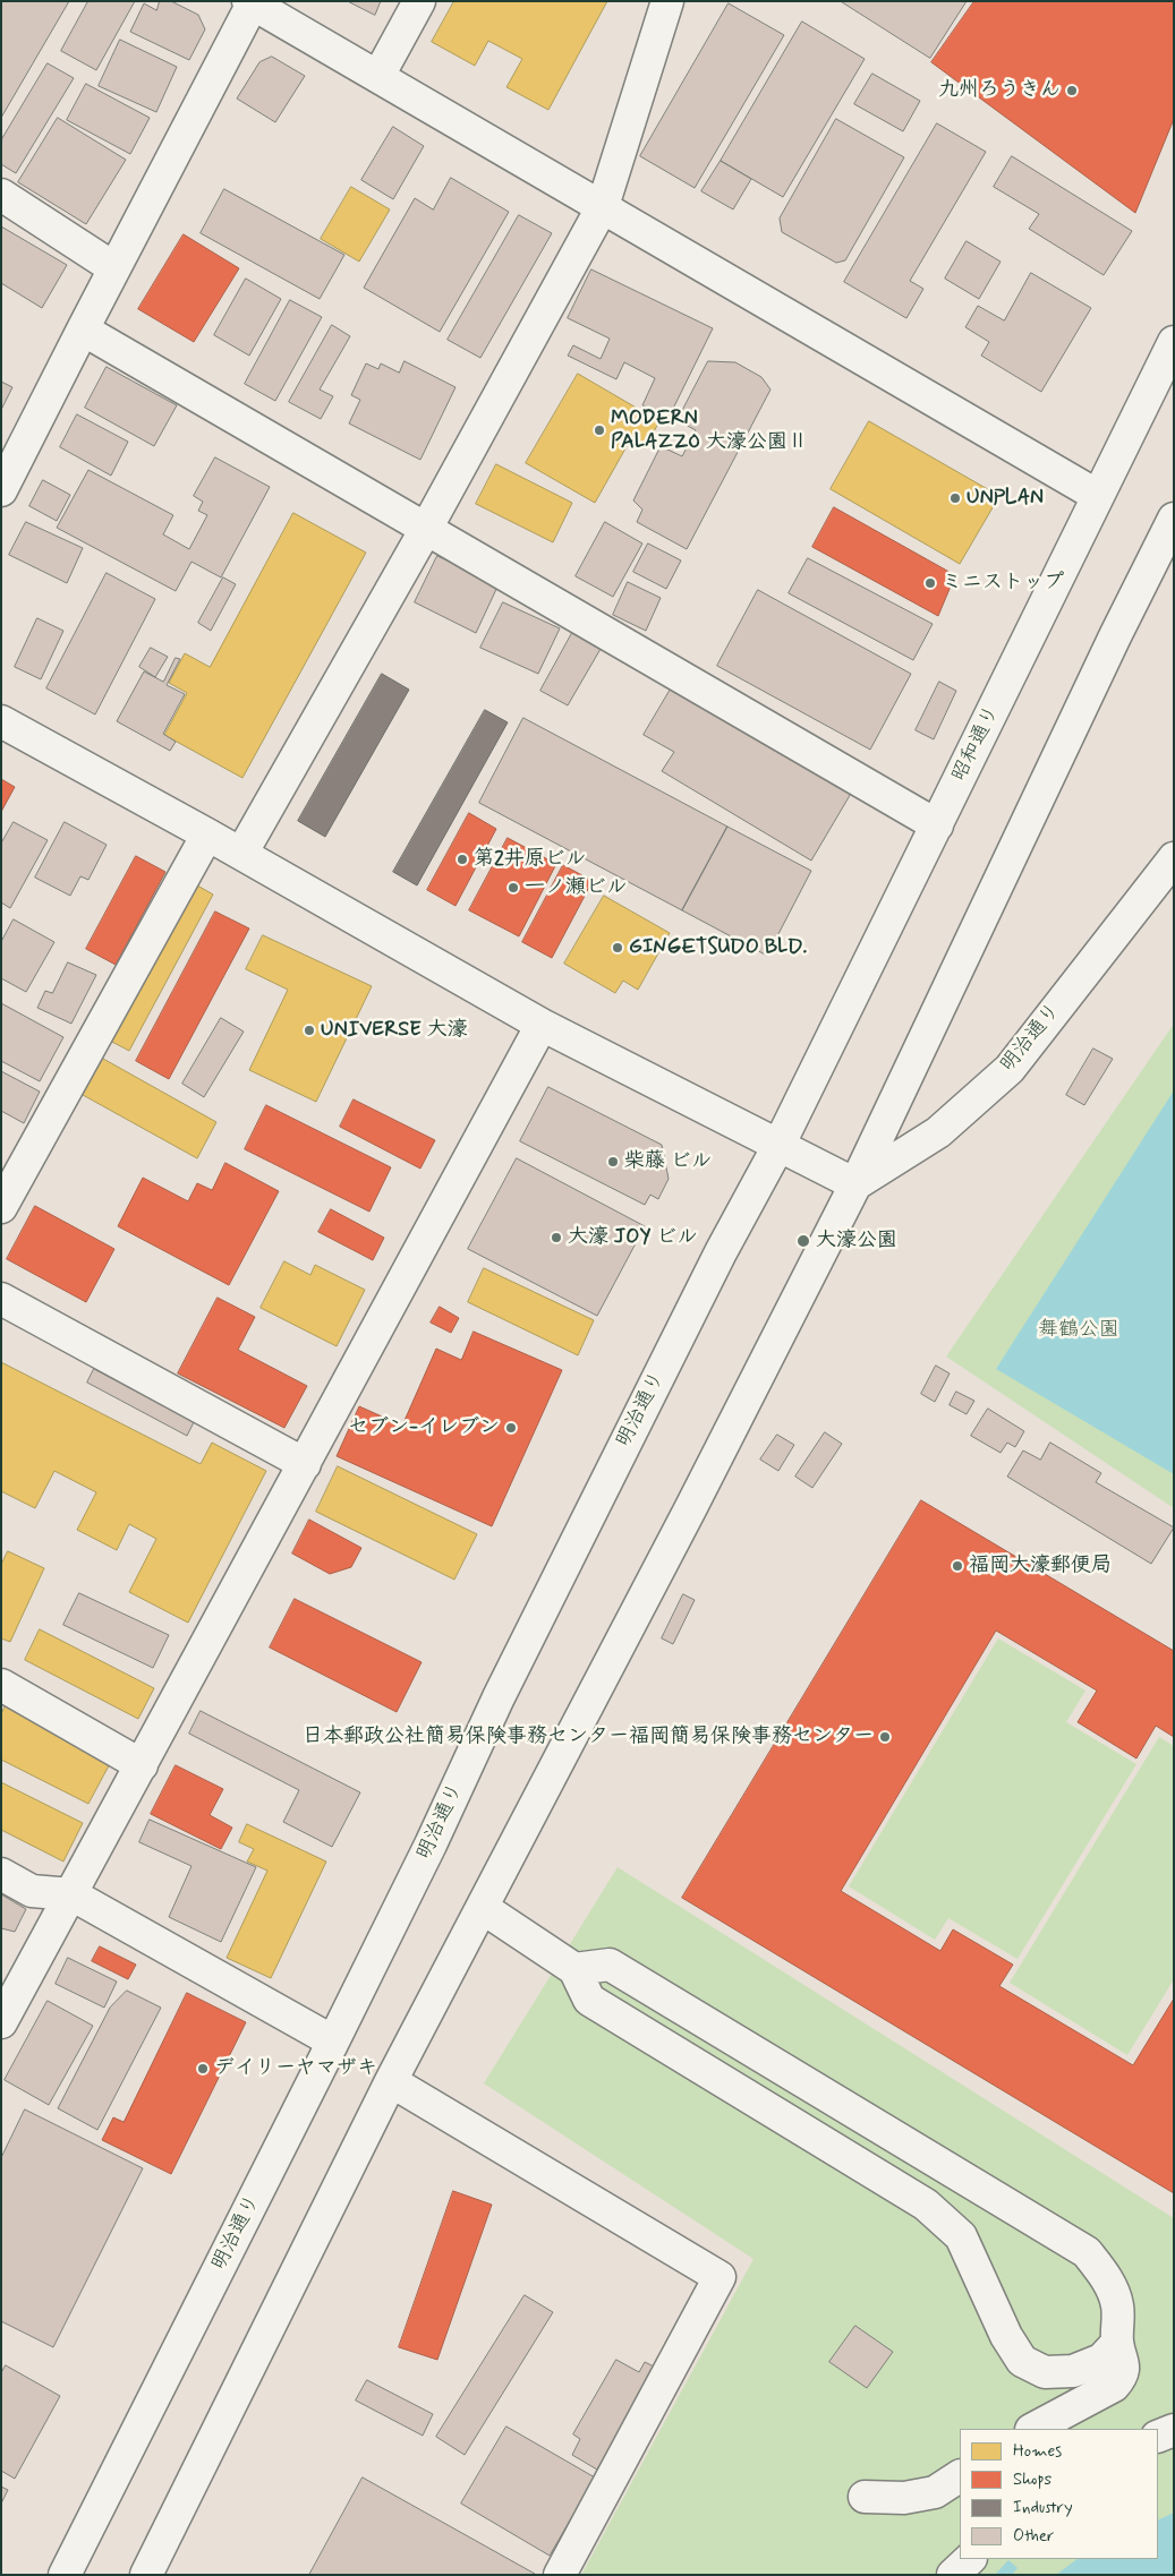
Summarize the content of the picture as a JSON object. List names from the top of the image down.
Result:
{
  "streets": {
    "street": ["昭和通り", "明治通り"]
  },
  "crossings": [
    ["昭和通り", "明治通り"]
  ],
  "parks": ["舞鶴公園"],
  "places": [
    "九州ろうきん",
    "MODERN PALAZZO 大濠公園Ⅱ",
    "UNPLAN",
    "ミニストップ",
    "第2井原ビル",
    "一ノ瀬ビル",
    "GINGETSUDO BLD.",
    "UNIVERSE 大濠",
    "柴藤 ビル",
    "大濠 JOY ビル",
    "大濠公園",
    "セブン-イレブン",
    "福岡大濠郵便局",
    "日本郵政公社簡易保険事務センター福岡簡易保険事務センター",
    "デイリーヤマザキ"
  ],
  "legend": [
    "Homes",
    "Shops",
    "Industry",
    "Other"
  ]
}
